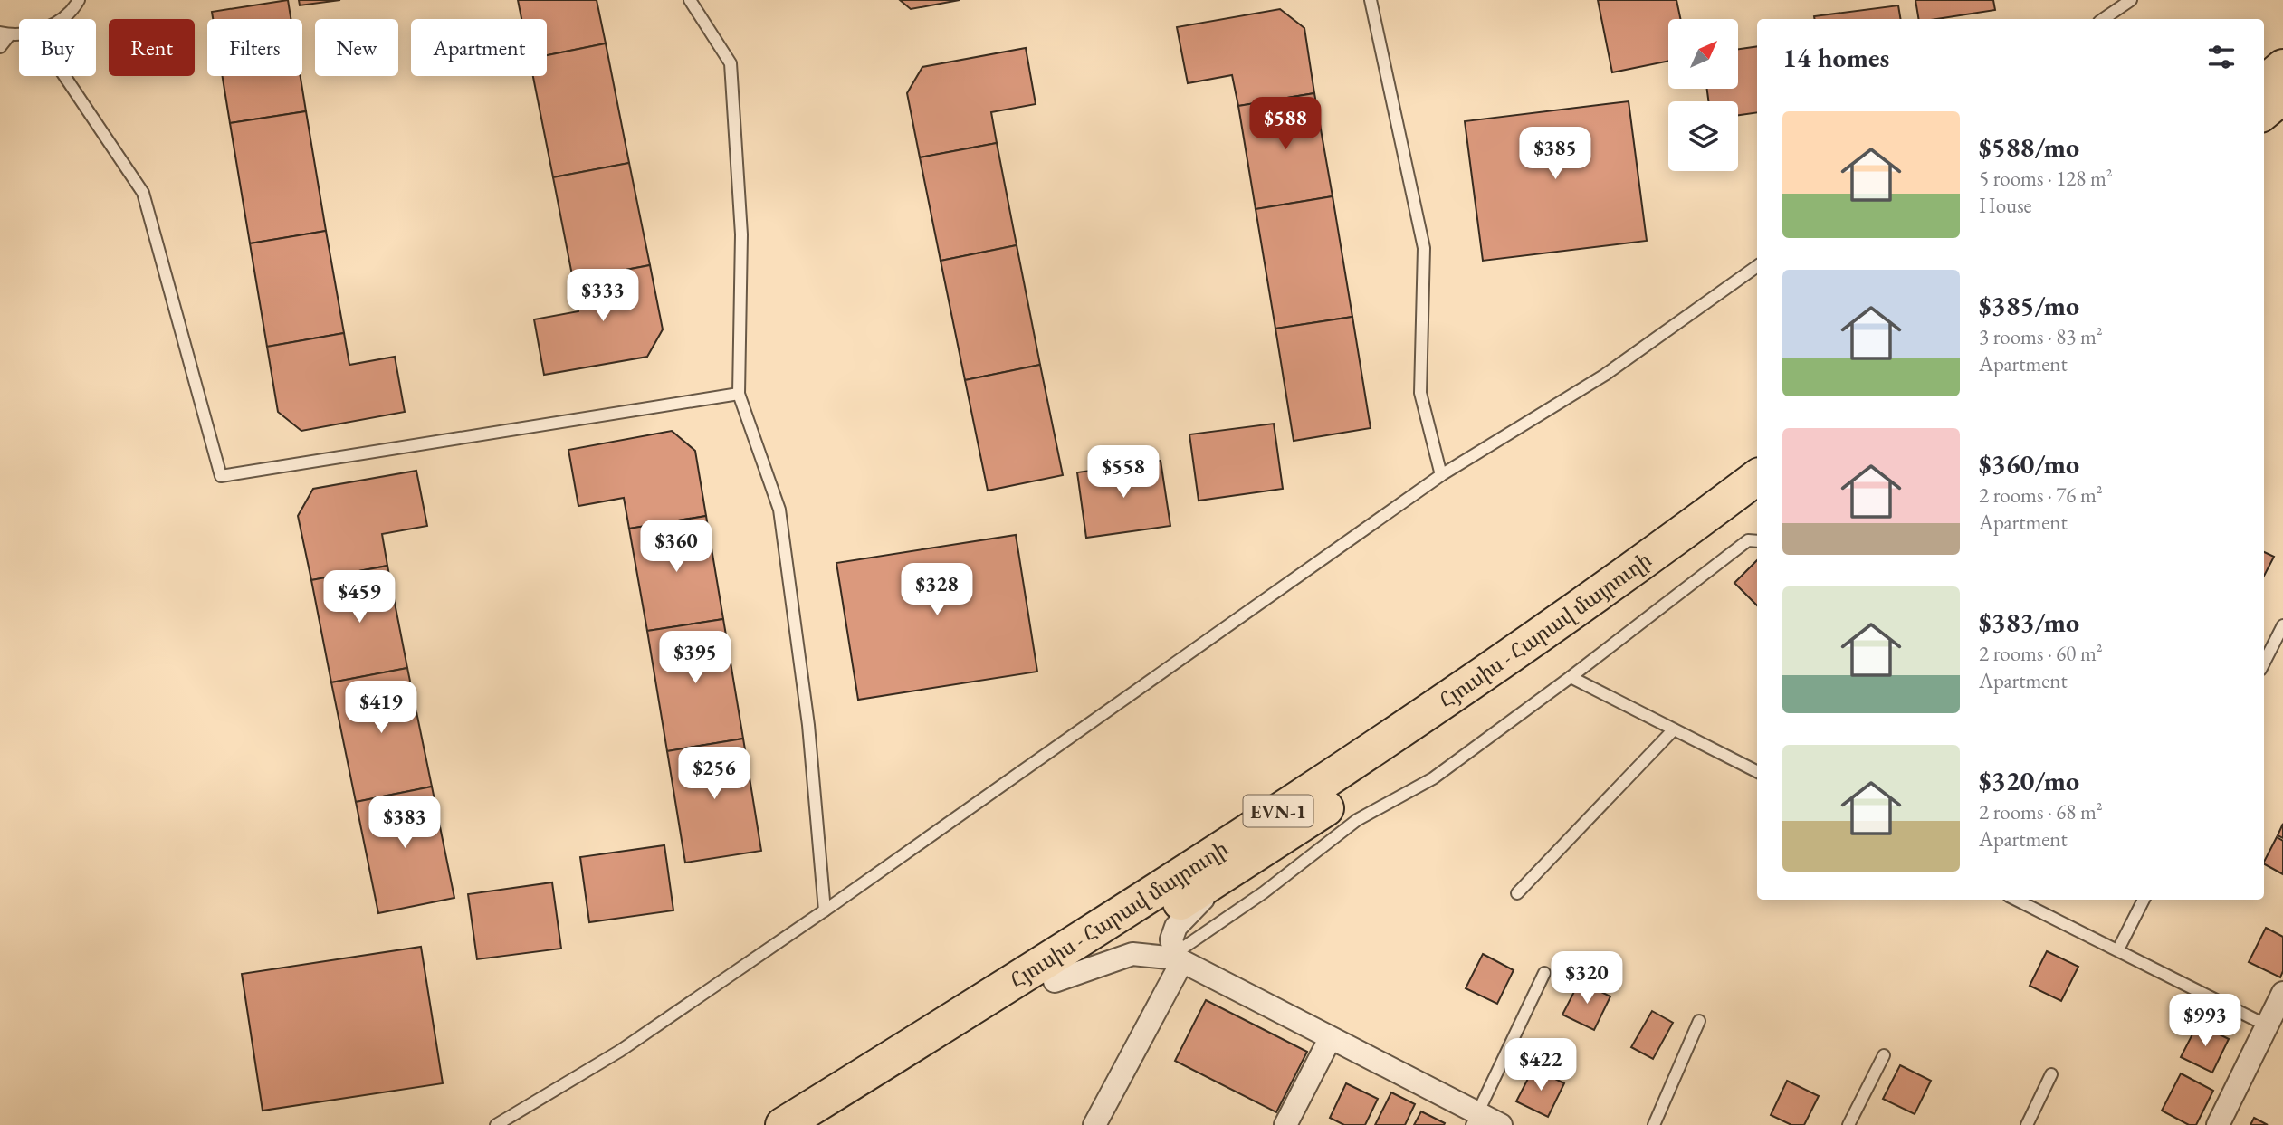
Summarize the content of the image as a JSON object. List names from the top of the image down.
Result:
{
  "streets": {
    "highway": ["Հյուսիս - Հարավ մայրուղի", "EVN-1"]
  },
  "north": "top right",
  "page": {
    "chip": [
      "Buy",
      "Rent",
      "Filters",
      "New",
      "Apartment"
    ],
    "heading": "14 homes",
    "list": [
      {
        "name": "$588/mo",
        "note": "5 rooms · 128 m² · House"
      },
      {
        "name": "$385/mo",
        "note": "3 rooms · 83 m² · Apartment"
      },
      {
        "name": "$360/mo",
        "note": "2 rooms · 76 m² · Apartment"
      },
      {
        "name": "$383/mo",
        "note": "2 rooms · 60 m² · Apartment"
      },
      {
        "name": "$320/mo",
        "note": "2 rooms · 68 m² · Apartment"
      }
    ],
    "price": [
      "$588",
      "$385",
      "$333",
      "$558",
      "$360",
      "$328",
      "$459",
      "$395",
      "$419",
      "$256",
      "$383",
      "$320",
      "$993",
      "$422"
    ]
  }
}
